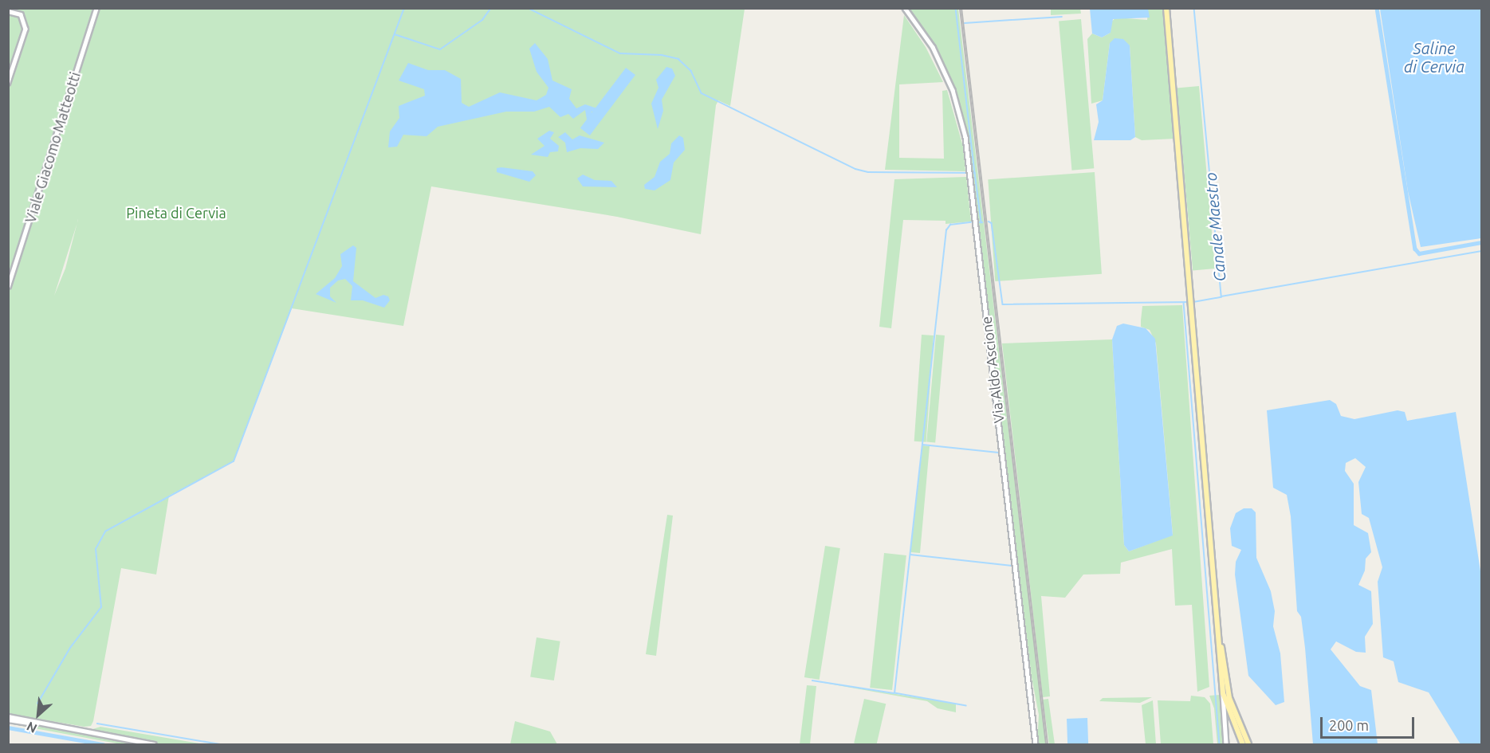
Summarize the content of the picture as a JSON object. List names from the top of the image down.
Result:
{
  "streets": {
    "street": ["Viale Giacomo Matteotti", "Via Aldo Ascione"]
  },
  "water": ["Saline di Cervia", "Canale Maestro"],
  "parks": ["Pineta di Cervia"],
  "scale_bar": "200 m",
  "north": "bottom left"
}
